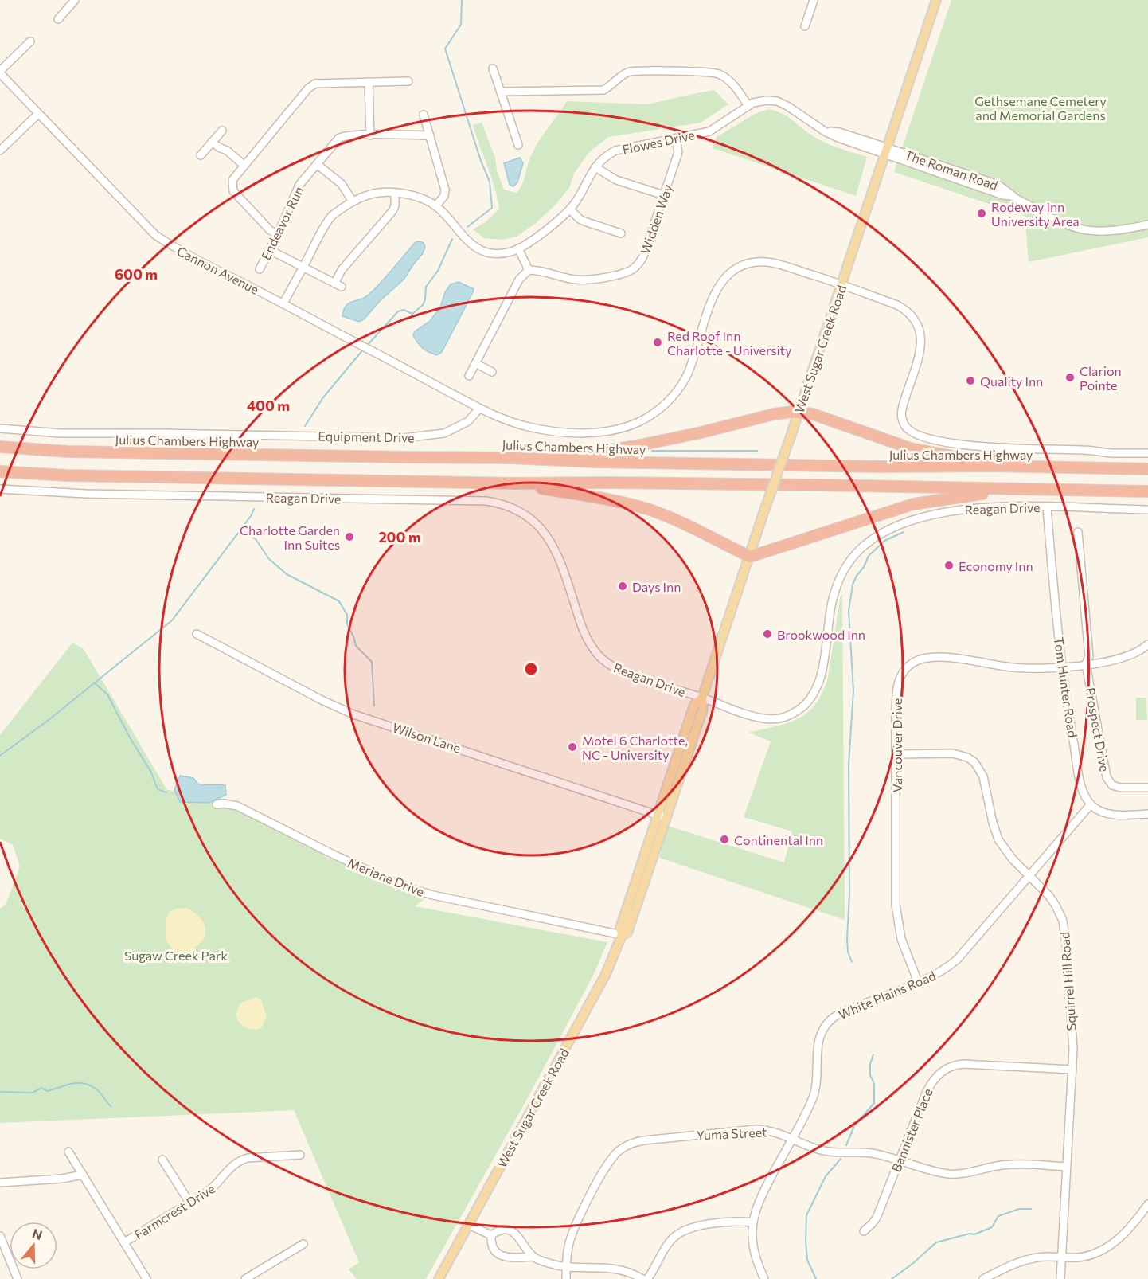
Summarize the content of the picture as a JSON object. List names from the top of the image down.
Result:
{
  "streets": {
    "highway": ["Julius Chambers Highway"],
    "main road": ["West Sugar Creek Road"],
    "street": [
      "Flowes Drive",
      "The Roman Road",
      "Widden Way",
      "Endeavor Run",
      "Cannon Avenue",
      "Equipment Drive",
      "Reagan Drive",
      "Tom Hunter Road",
      "Prospect Drive",
      "Wilson Lane",
      "Vancouver Drive",
      "Merlane Drive",
      "Squirrel Hill Road",
      "White Plains Road",
      "Bannister Place",
      "Yuma Street",
      "Farmcrest Drive"
    ]
  },
  "crossings": [
    ["Flowes Drive", "The Roman Road"],
    ["Flowes Drive", "Widden Way"],
    ["Flowes Drive", "Cannon Avenue"],
    ["Flowes Drive", "West Sugar Creek Road"],
    ["The Roman Road", "West Sugar Creek Road"],
    ["Cannon Avenue", "Equipment Drive"],
    ["West Sugar Creek Road", "Reagan Drive"],
    ["West Sugar Creek Road", "Wilson Lane"],
    ["West Sugar Creek Road", "Merlane Drive"],
    ["Reagan Drive", "Tom Hunter Road"],
    ["Tom Hunter Road", "Vancouver Drive"],
    ["Tom Hunter Road", "White Plains Road"],
    ["Vancouver Drive", "Squirrel Hill Road"],
    ["Vancouver Drive", "White Plains Road"],
    ["Squirrel Hill Road", "White Plains Road"],
    ["Squirrel Hill Road", "Bannister Place"],
    ["Squirrel Hill Road", "Yuma Street"],
    ["White Plains Road", "Yuma Street"],
    ["Bannister Place", "Yuma Street"]
  ],
  "parks": ["Gethsemane Cemetery and Memorial Gardens", "Sugaw Creek Park"],
  "places": [
    "Rodeway Inn University Area",
    "Red Roof Inn Charlotte - University",
    "Clarion Pointe",
    "Quality Inn",
    "Charlotte Garden Inn Suites",
    "Economy Inn",
    "Days Inn",
    "Brookwood Inn",
    "Motel 6 Charlotte, NC - University",
    "Continental Inn"
  ],
  "north": "top",
  "rings": ["600 m", "400 m", "200 m"]
}
